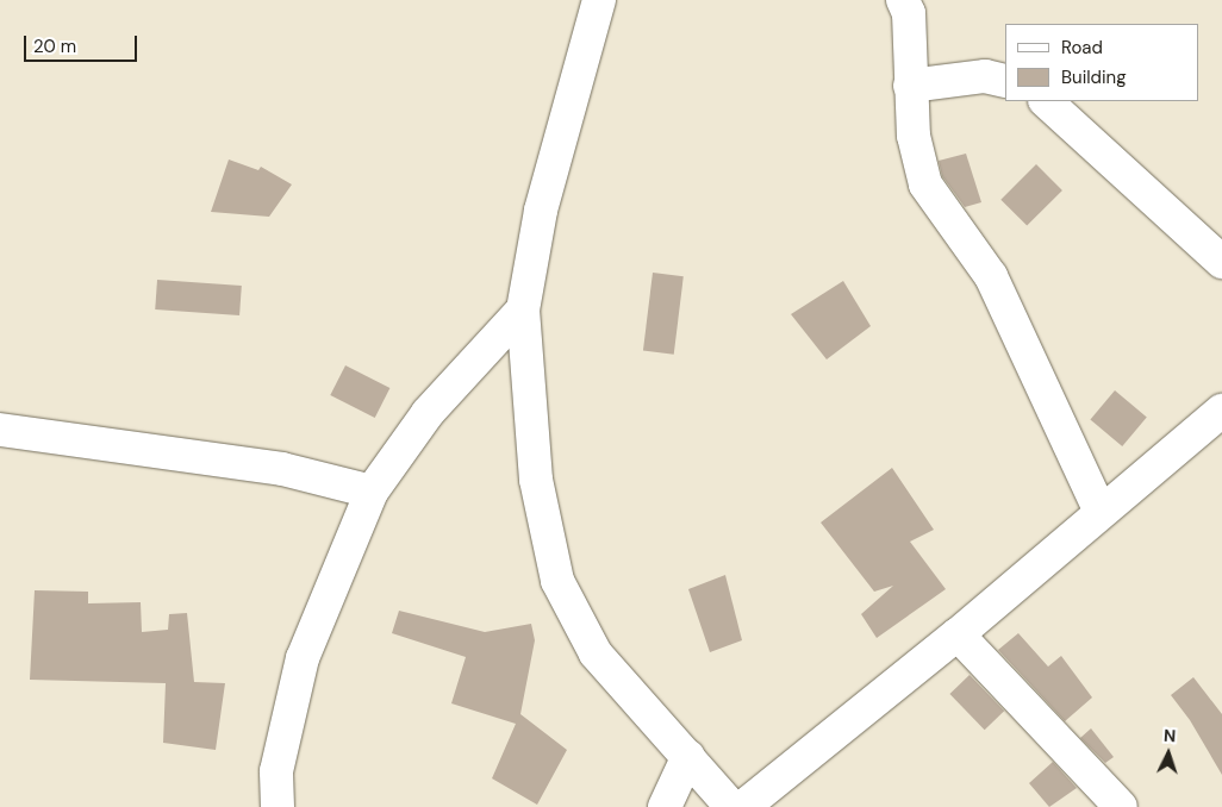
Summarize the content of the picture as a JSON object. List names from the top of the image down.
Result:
{
  "legend": ["Road", "Building"],
  "scale_bar": "20 m",
  "north": "top"
}
